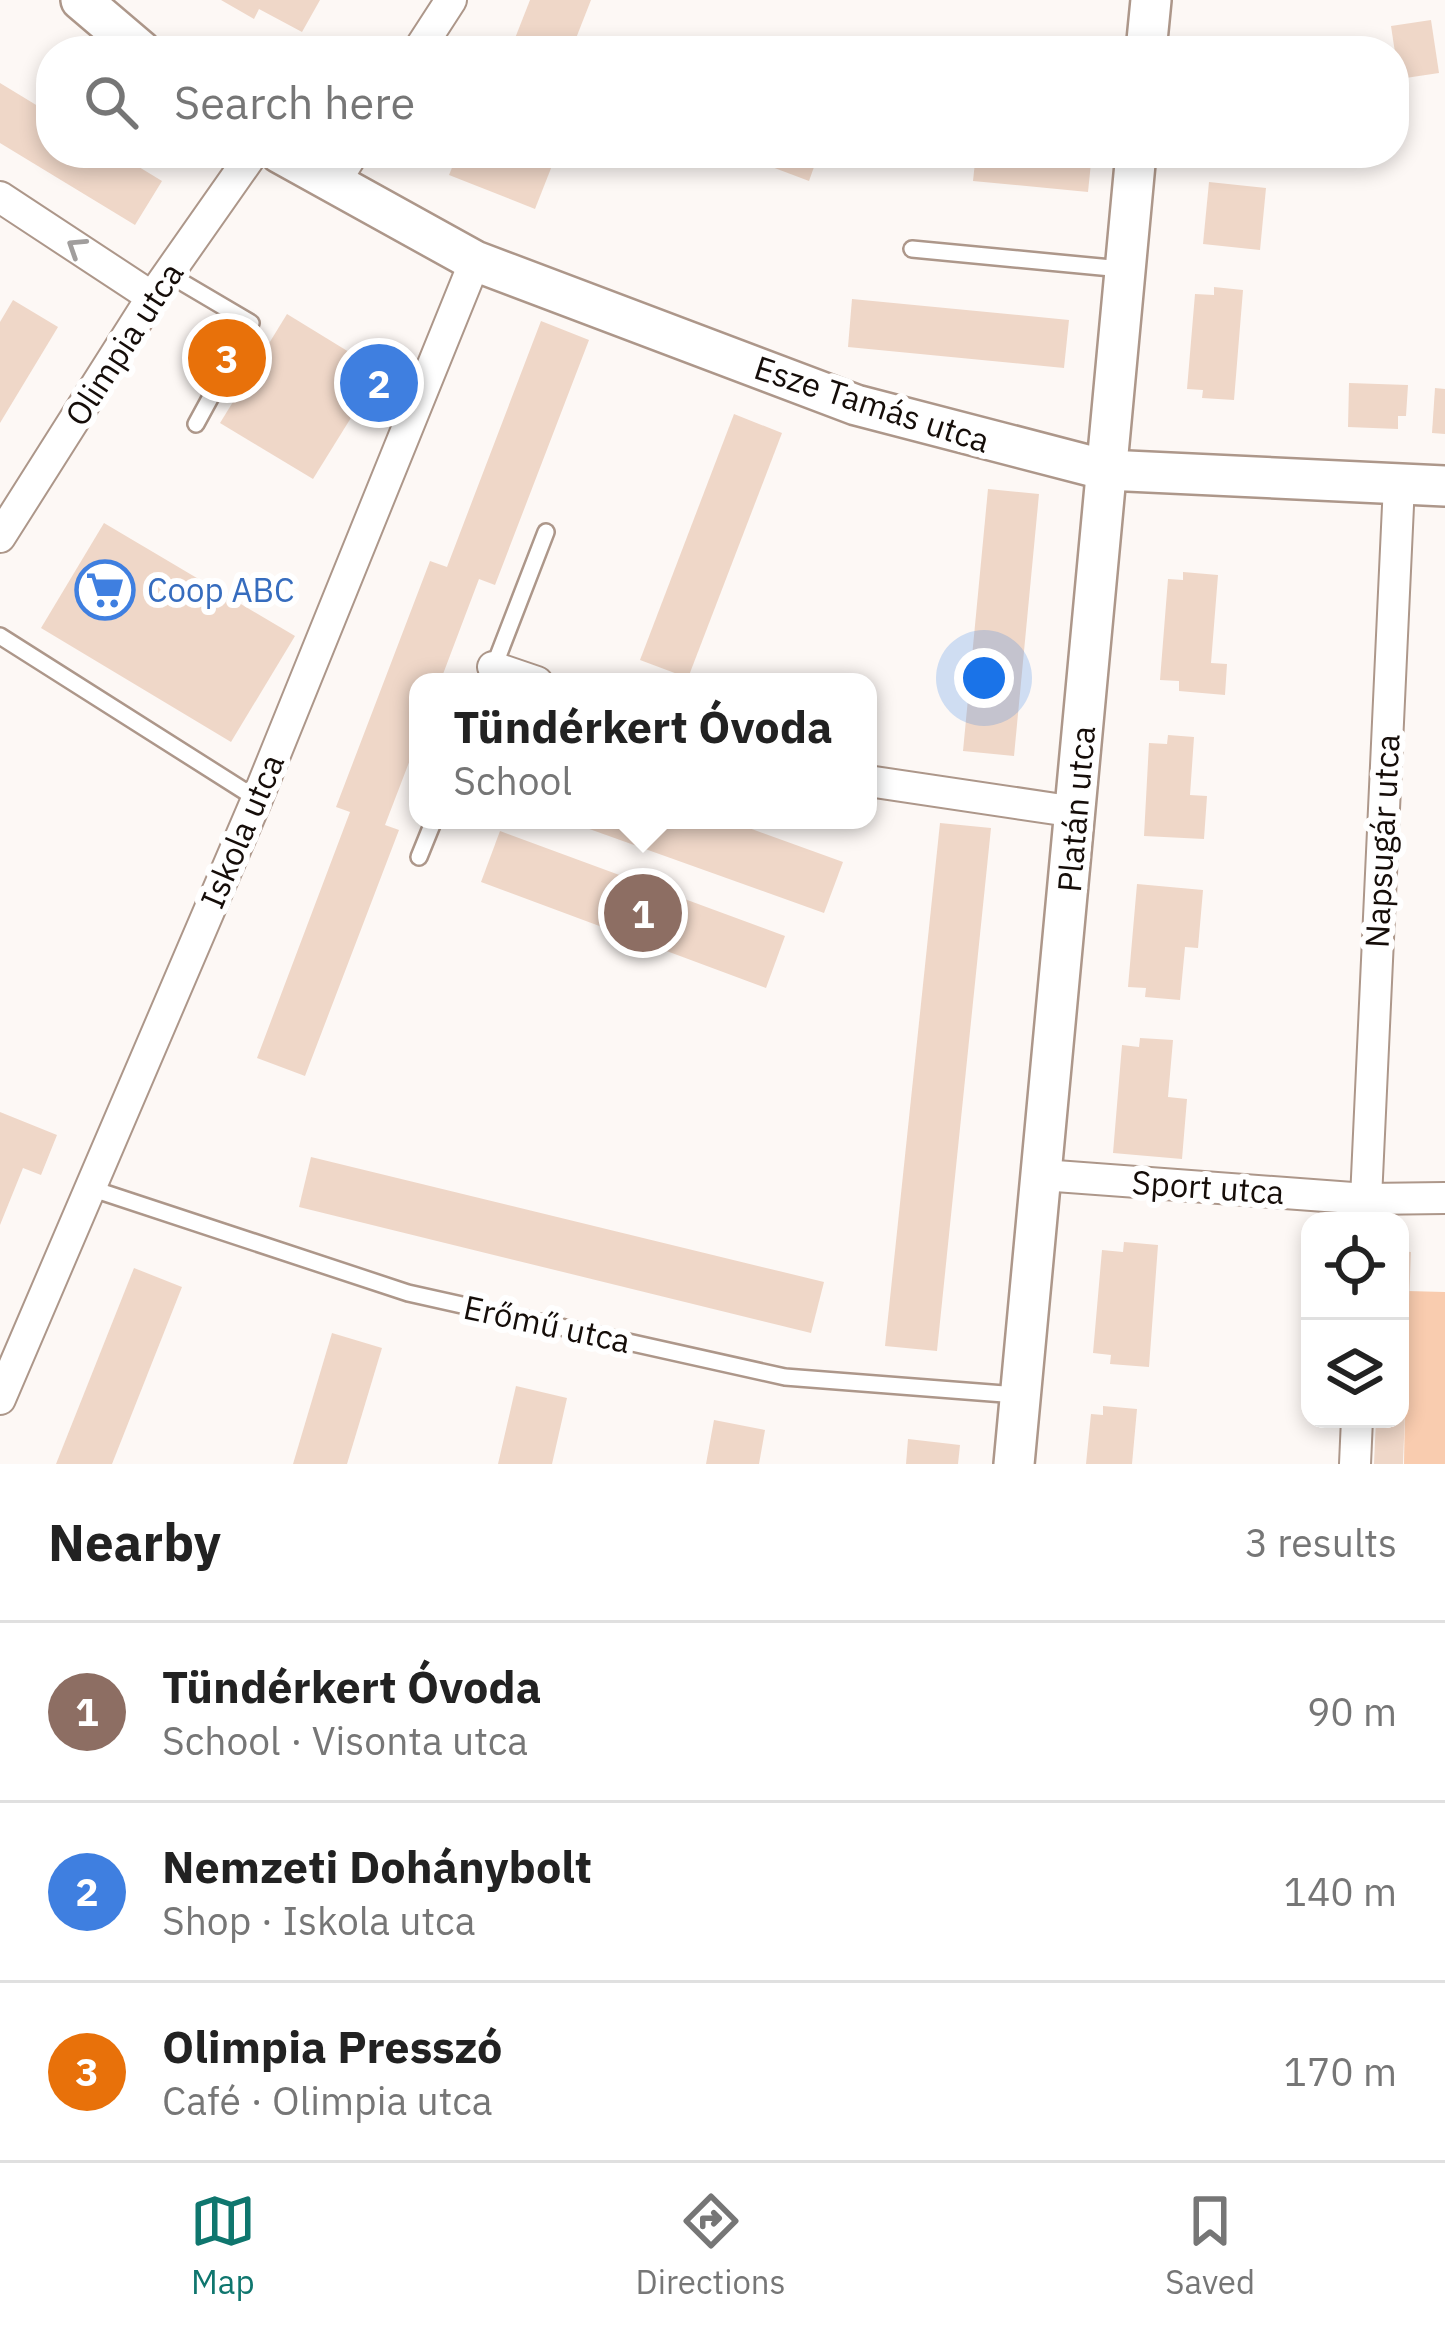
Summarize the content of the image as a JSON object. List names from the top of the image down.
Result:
{
  "streets": {
    "street": [
      "Olimpia utca",
      "Esze Tamás utca",
      "Platán utca",
      "Iskola utca",
      "Napsugár utca",
      "Sport utca"
    ],
    "lane": ["Erőmű utca"]
  },
  "crossings": [
    ["Esze Tamás utca", "Platán utca"],
    ["Esze Tamás utca", "Iskola utca"],
    ["Esze Tamás utca", "Napsugár utca"],
    ["Platán utca", "Sport utca"],
    ["Platán utca", "Erőmű utca"],
    ["Iskola utca", "Erőmű utca"],
    ["Napsugár utca", "Sport utca"]
  ],
  "places": {
    "supermarket": ["Coop ABC"]
  },
  "page": {
    "search": "Search here",
    "pins": ["3", "2", "1"],
    "popup": ["Tündérkert Óvoda", "School"],
    "heading": ["Nearby", "3 results"],
    "list": [
      {
        "mark": "1",
        "name": "Tündérkert Óvoda",
        "note": "School · Visonta utca",
        "value": "90 m"
      },
      {
        "mark": "2",
        "name": "Nemzeti Dohánybolt",
        "note": "Shop · Iskola utca",
        "value": "140 m"
      },
      {
        "mark": "3",
        "name": "Olimpia Presszó",
        "note": "Café · Olimpia utca",
        "value": "170 m"
      }
    ],
    "nav": ["Map", "Directions", "Saved"]
  }
}
